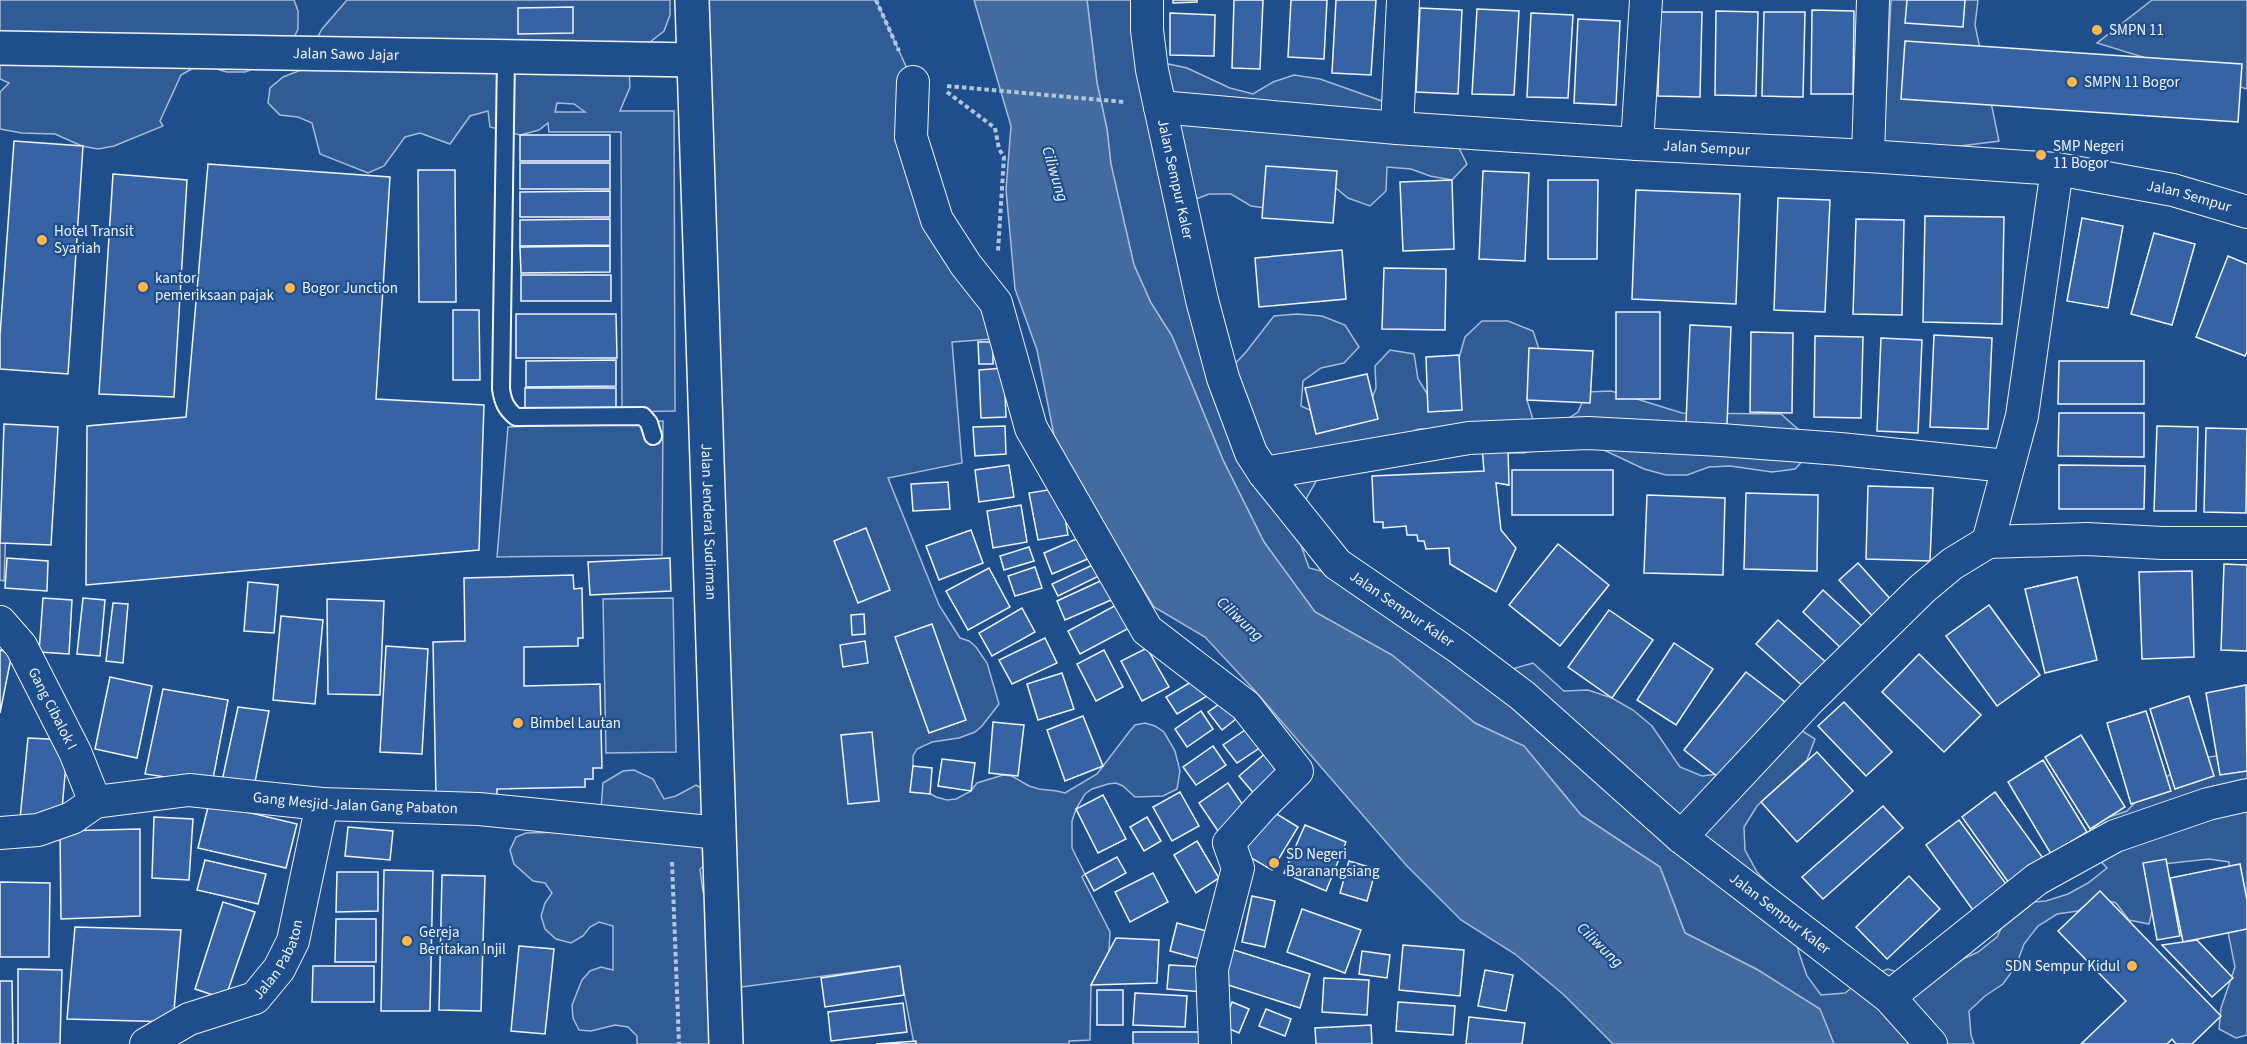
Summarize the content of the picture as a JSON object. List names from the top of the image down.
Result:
{
  "streets": {
    "main road": ["Jalan Sawo Jajar", "Jalan Jenderal Sudirman"],
    "street": [
      "Jalan Sempur",
      "Jalan Sempur Kaler",
      "Gang Cibalok I",
      "Gang Mesjid-Jalan Gang Pabaton",
      "Jalan Pabaton"
    ]
  },
  "crossings": [
    ["Jalan Sawo Jajar", "Jalan Jenderal Sudirman"],
    ["Jalan Sempur", "Jalan Sempur Kaler"],
    ["Jalan Jenderal Sudirman", "Gang Mesjid-Jalan Gang Pabaton"],
    ["Gang Cibalok I", "Gang Mesjid-Jalan Gang Pabaton"],
    ["Gang Mesjid-Jalan Gang Pabaton", "Jalan Pabaton"]
  ],
  "water": ["Ciliwung"],
  "places": [
    "SMPN 11",
    "SMPN 11 Bogor",
    "SMP Negeri 11 Bogor",
    "Hotel Transit Syariah",
    "kantor pemeriksaan pajak",
    "Bogor Junction",
    "Bimbel Lautan",
    "SD Negeri Baranangsiang",
    "Gereja Beritakan Injil",
    "SDN Sempur Kidul"
  ]
}
